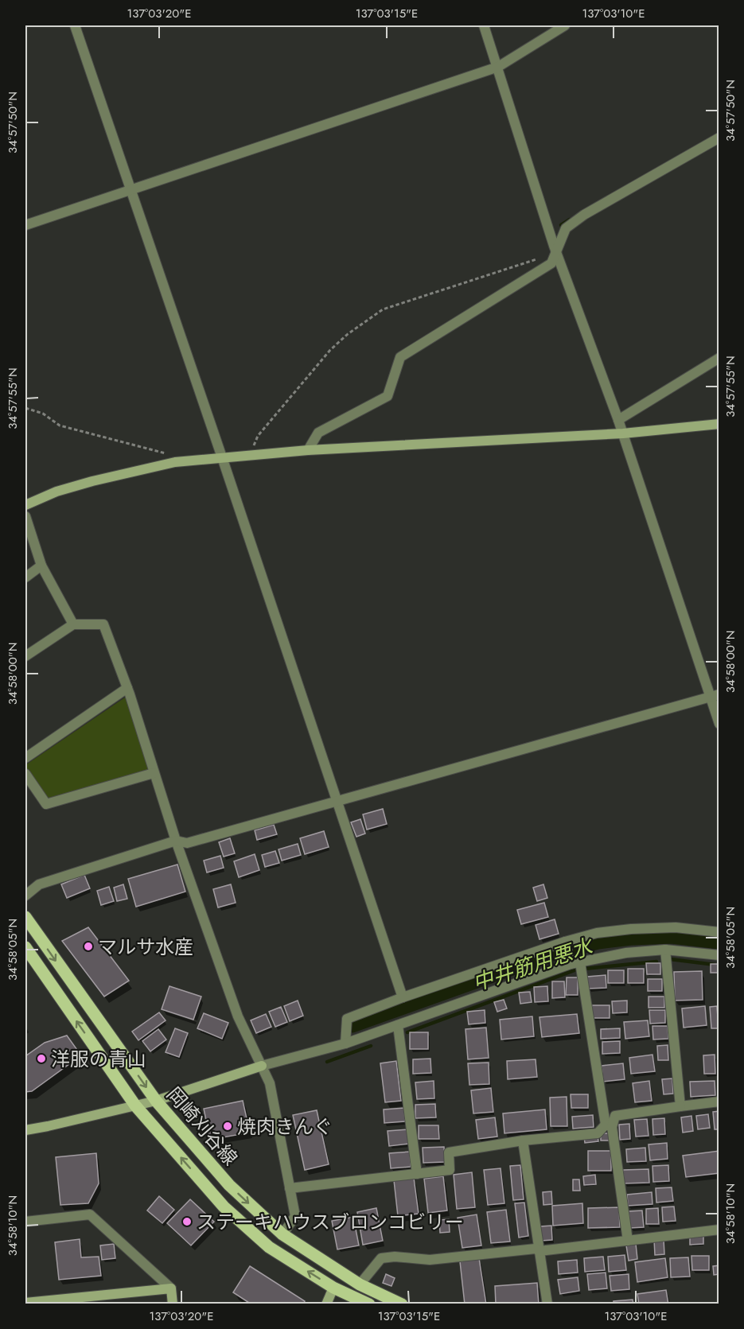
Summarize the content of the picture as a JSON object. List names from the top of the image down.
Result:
{
  "streets": {
    "main road": ["岡崎刈谷線"]
  },
  "water": ["中井筋用悪水"],
  "places": [
    "マルサ水産",
    "洋服の青山",
    "焼肉きんぐ",
    "ステーキハウスブロンコビリー"
  ],
  "coordinates": [
    "137°03'20\"E",
    "137°03'15\"E",
    "137°03'10\"E",
    "34°57'50\"N",
    "34°57'55\"N",
    "34°58'00\"N",
    "34°58'05\"N",
    "34°58'10\"N"
  ]
}
